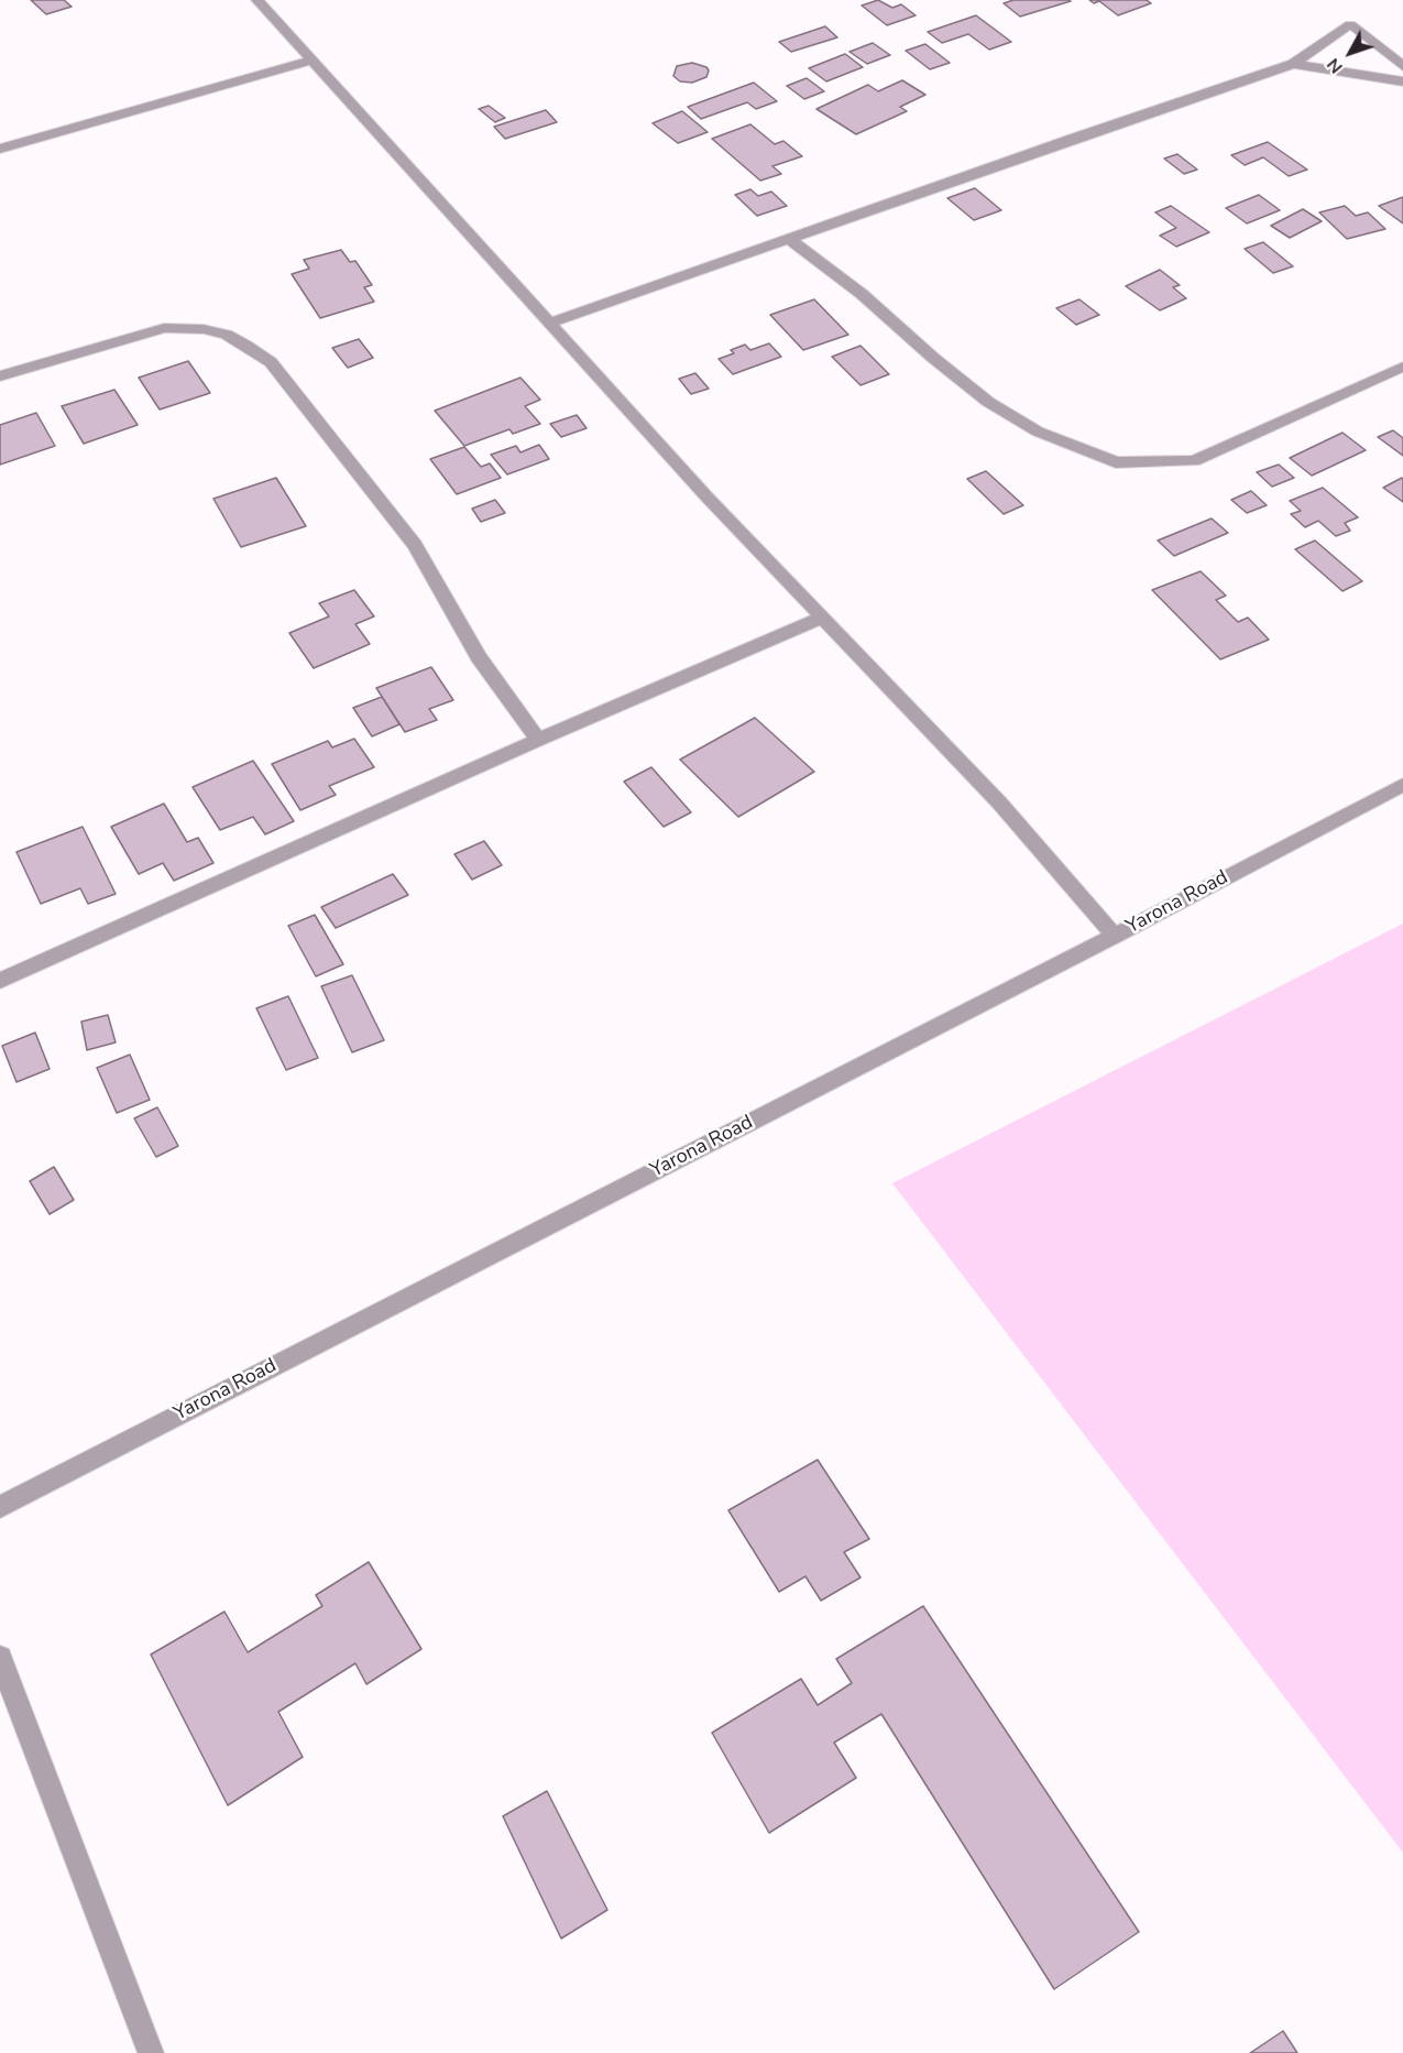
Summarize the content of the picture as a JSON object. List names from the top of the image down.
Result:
{
  "streets": {
    "street": ["Yarona Road"]
  },
  "north": "bottom left"
}
